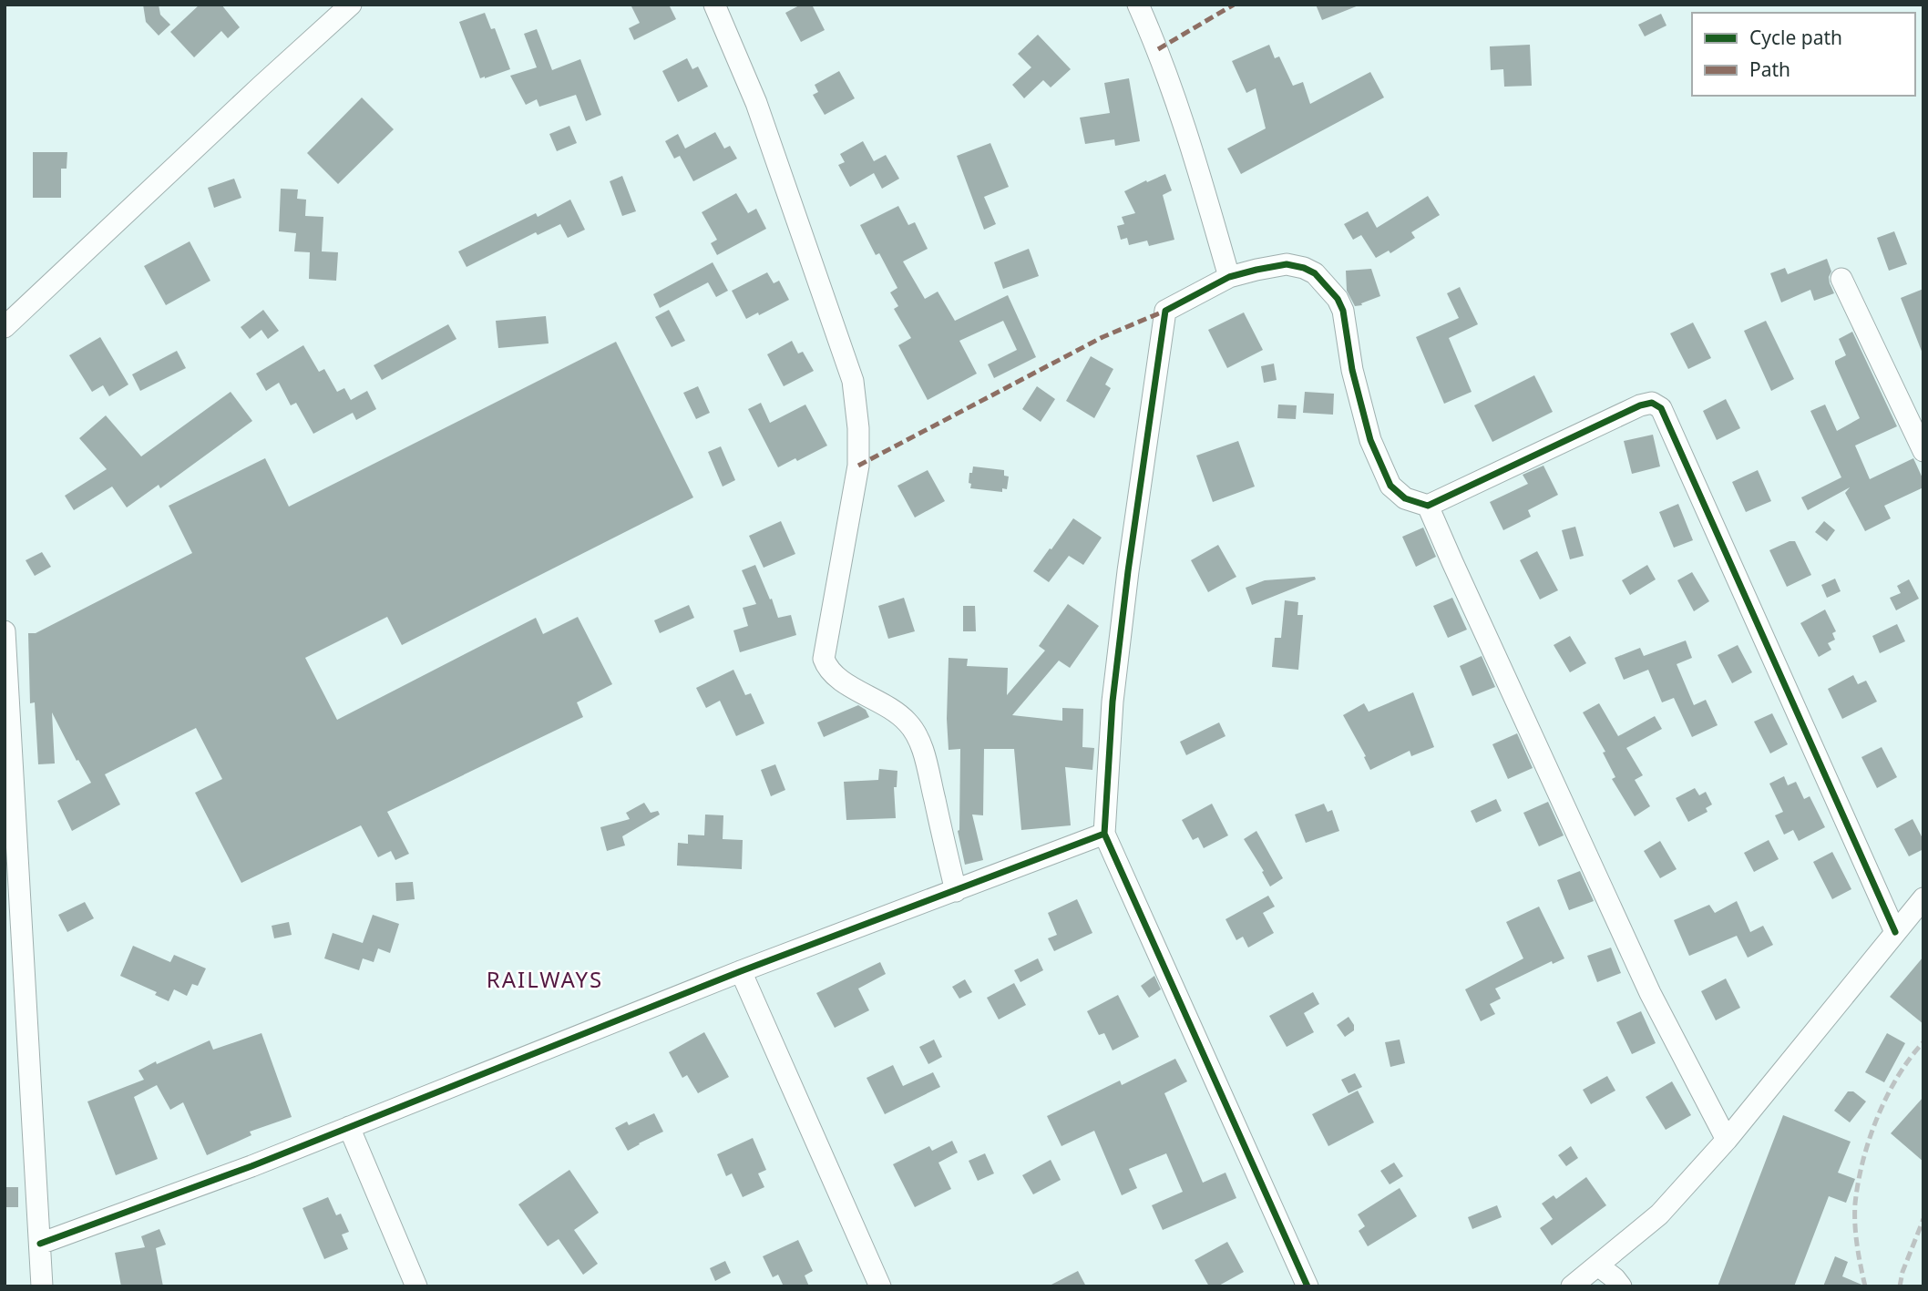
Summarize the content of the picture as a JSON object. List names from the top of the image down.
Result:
{
  "districts": ["RAILWAYS"],
  "legend": ["Cycle path", "Path"]
}
